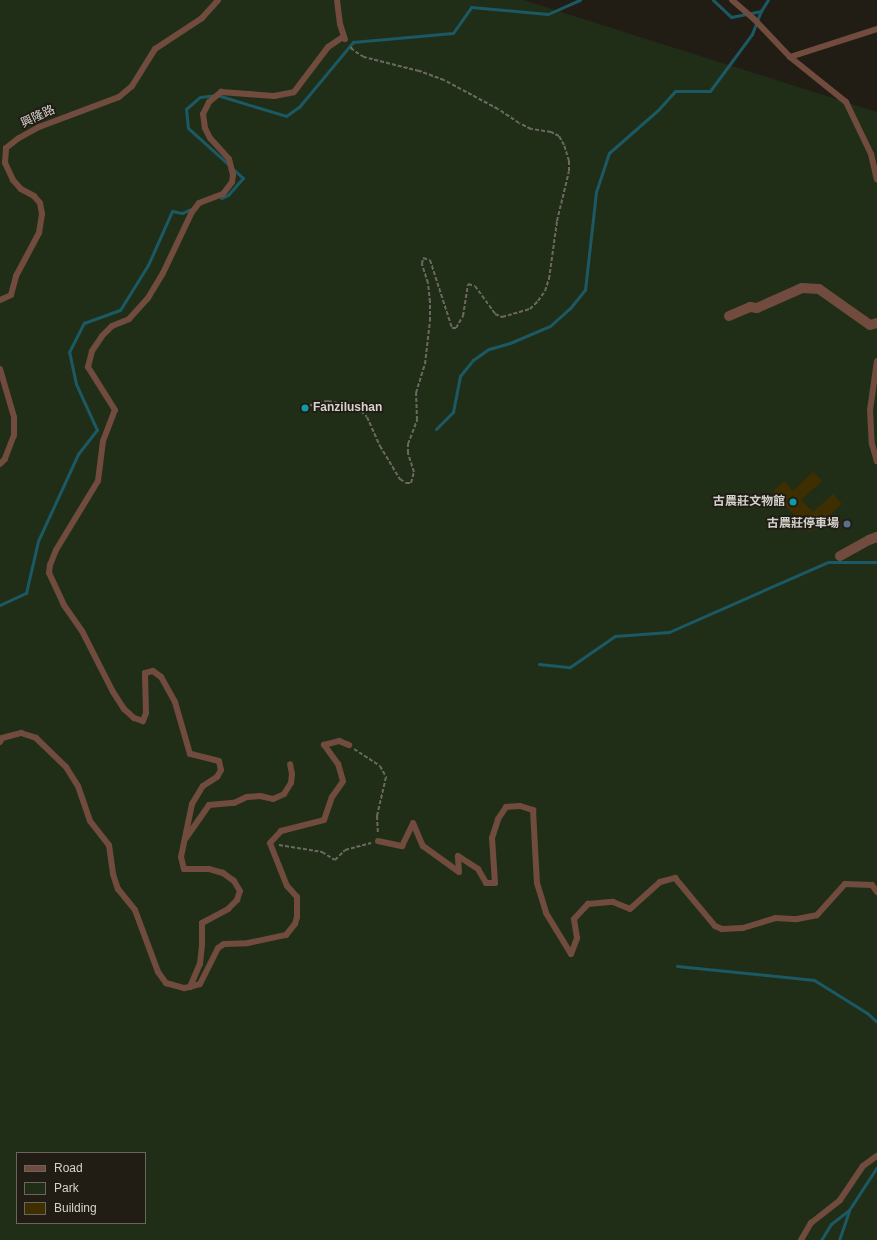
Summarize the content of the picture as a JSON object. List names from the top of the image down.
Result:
{
  "streets": {
    "lane": ["興隆路"]
  },
  "places": ["Fanzilushan", "古農莊文物館", "古農莊停車場"],
  "legend": ["Road", "Park", "Building"]
}
